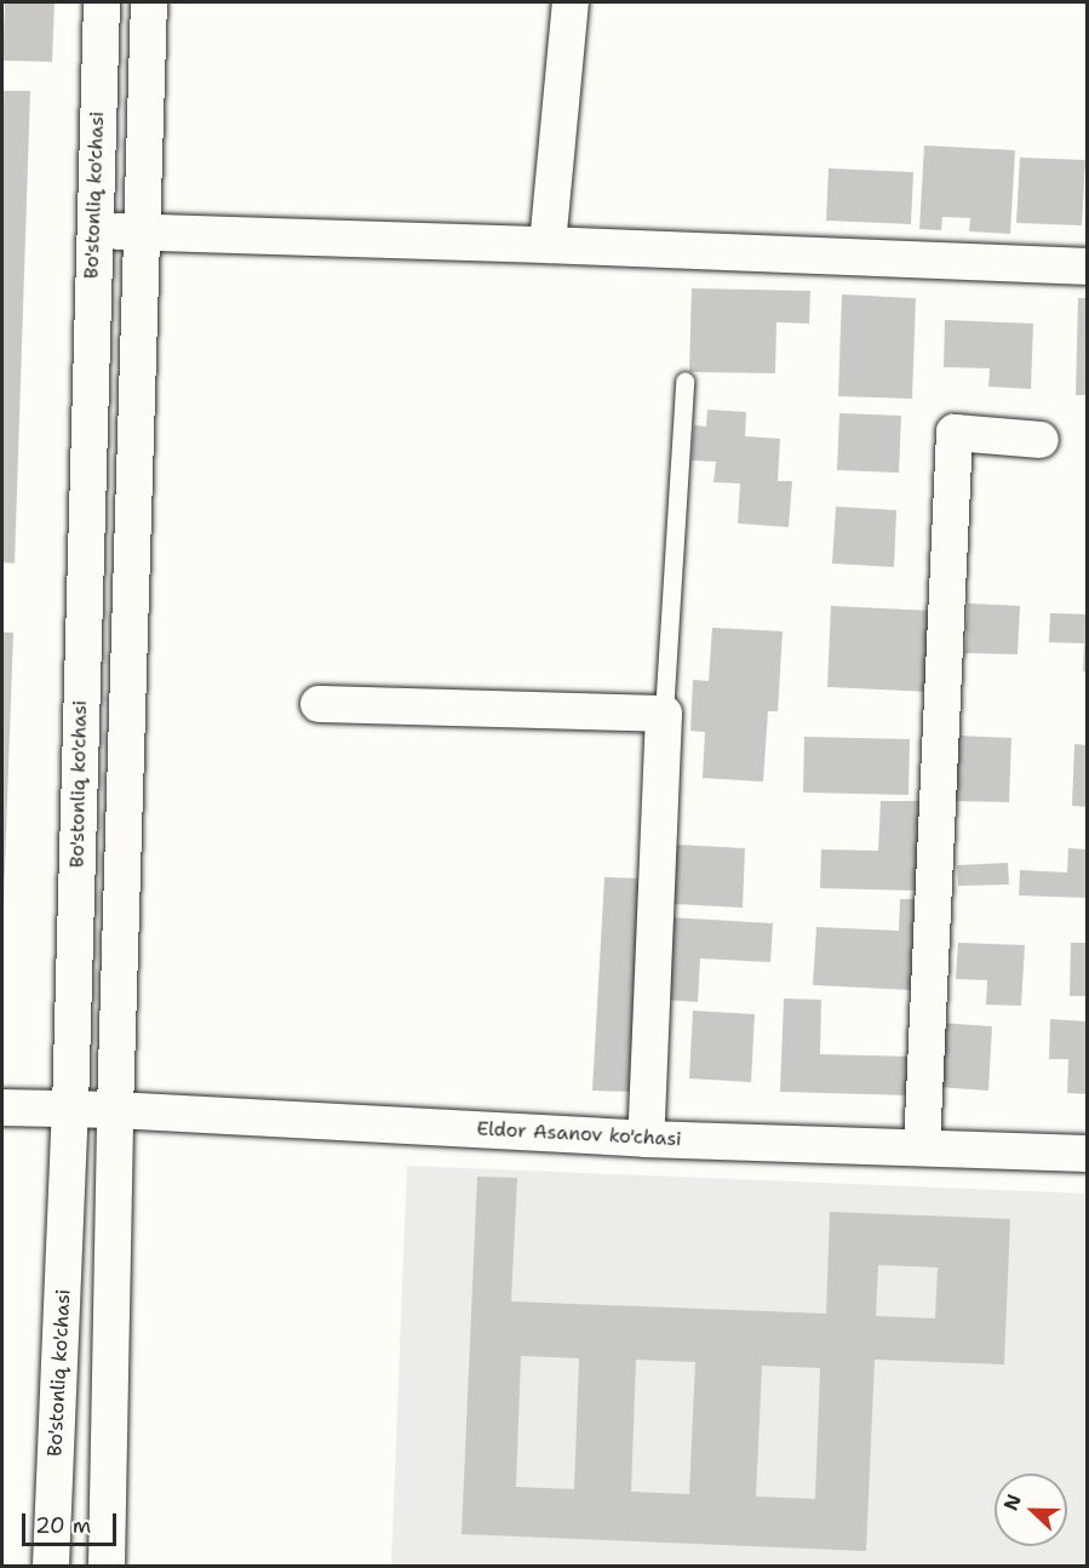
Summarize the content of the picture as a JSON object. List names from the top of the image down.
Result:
{
  "streets": {
    "street": ["Bo'stonliq ko'chasi", "Eldor Asanov ko'chasi"]
  },
  "crossings": [
    ["Bo'stonliq ko'chasi", "Eldor Asanov ko'chasi"]
  ],
  "scale_bar": "20 m",
  "north": "left"
}
